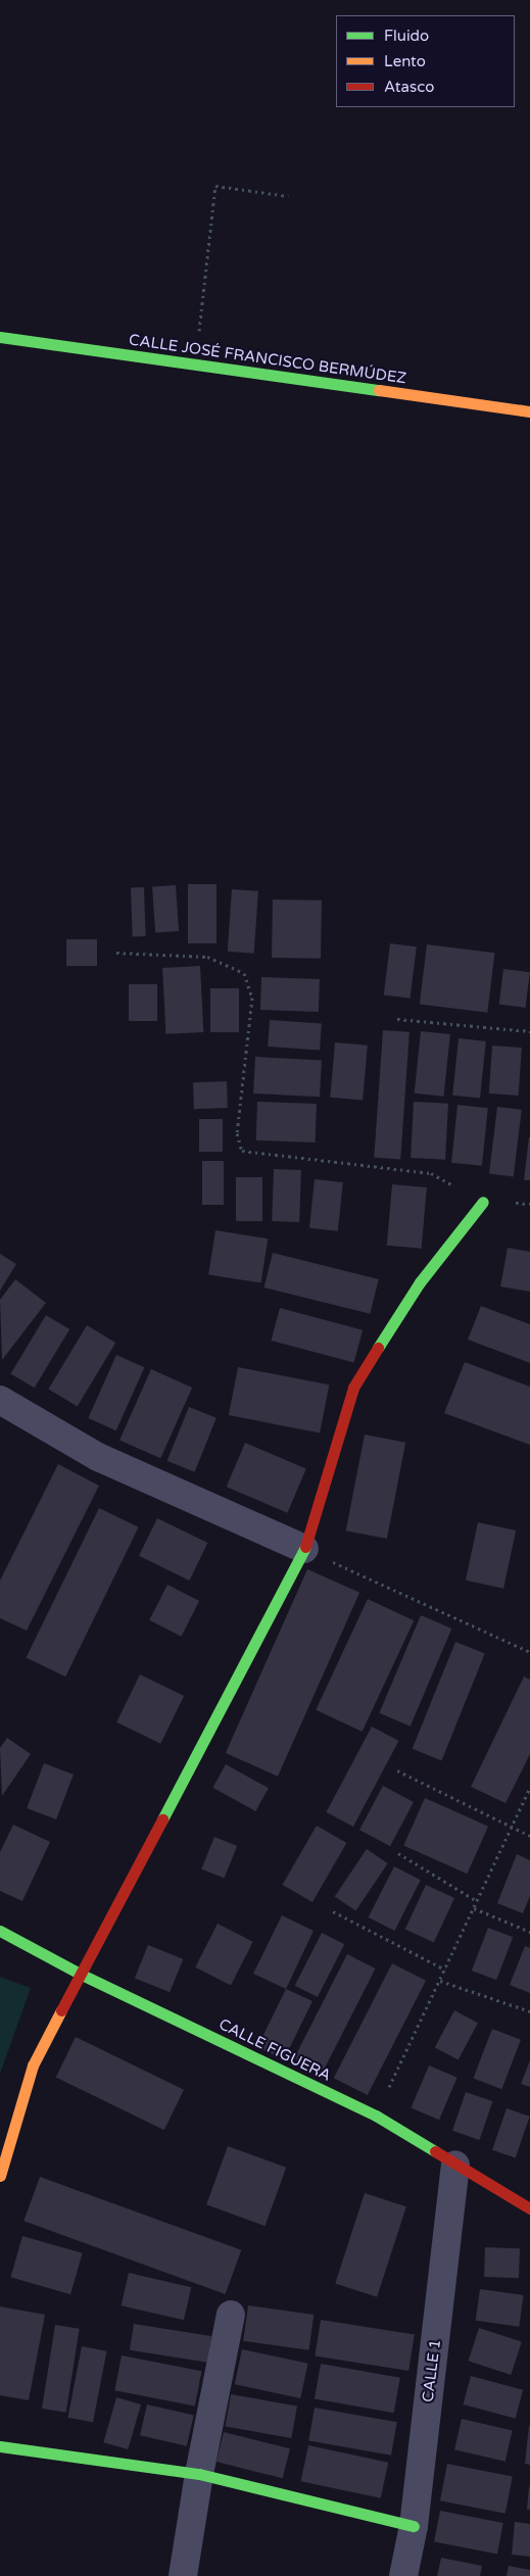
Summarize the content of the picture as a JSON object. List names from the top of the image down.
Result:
{
  "streets": {
    "street": ["CALLE JOSÉ FRANCISCO BERMÚDEZ", "CALLE FIGUERA", "CALLE 1"]
  },
  "crossings": [
    ["CALLE FIGUERA", "CALLE 1"]
  ],
  "legend": ["Fluido", "Lento", "Atasco"]
}
